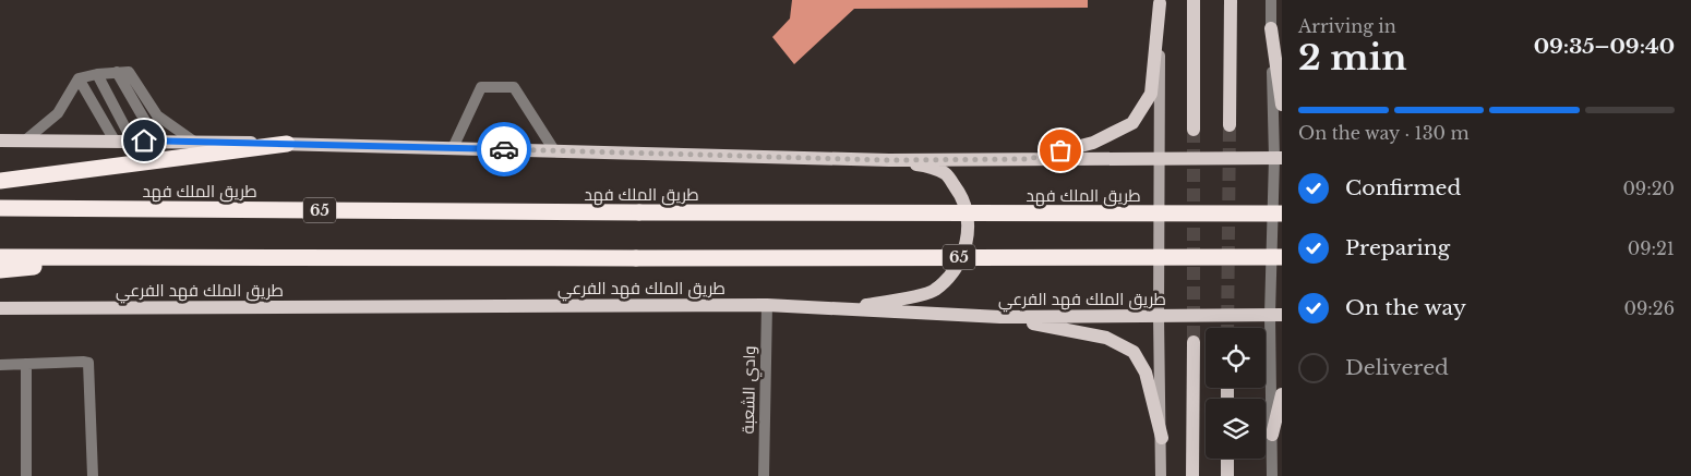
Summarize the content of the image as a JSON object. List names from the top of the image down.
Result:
{
  "streets": {
    "highway": ["طريق الملك فهد", "65"],
    "main road": ["طريق الملك فهد الفرعي"],
    "street": ["وادي الشعبة"]
  },
  "crossings": [
    ["طريق الملك فهد الفرعي", "وادي الشعبة"]
  ],
  "page": {
    "heading": ["2 min", "Arriving in", "09:35–09:40"],
    "bar": "On the way · 130 m",
    "list": [
      ["Confirmed", "09:20"],
      ["Preparing", "09:21"],
      ["On the way", "09:26"],
      "Delivered"
    ]
  }
}
